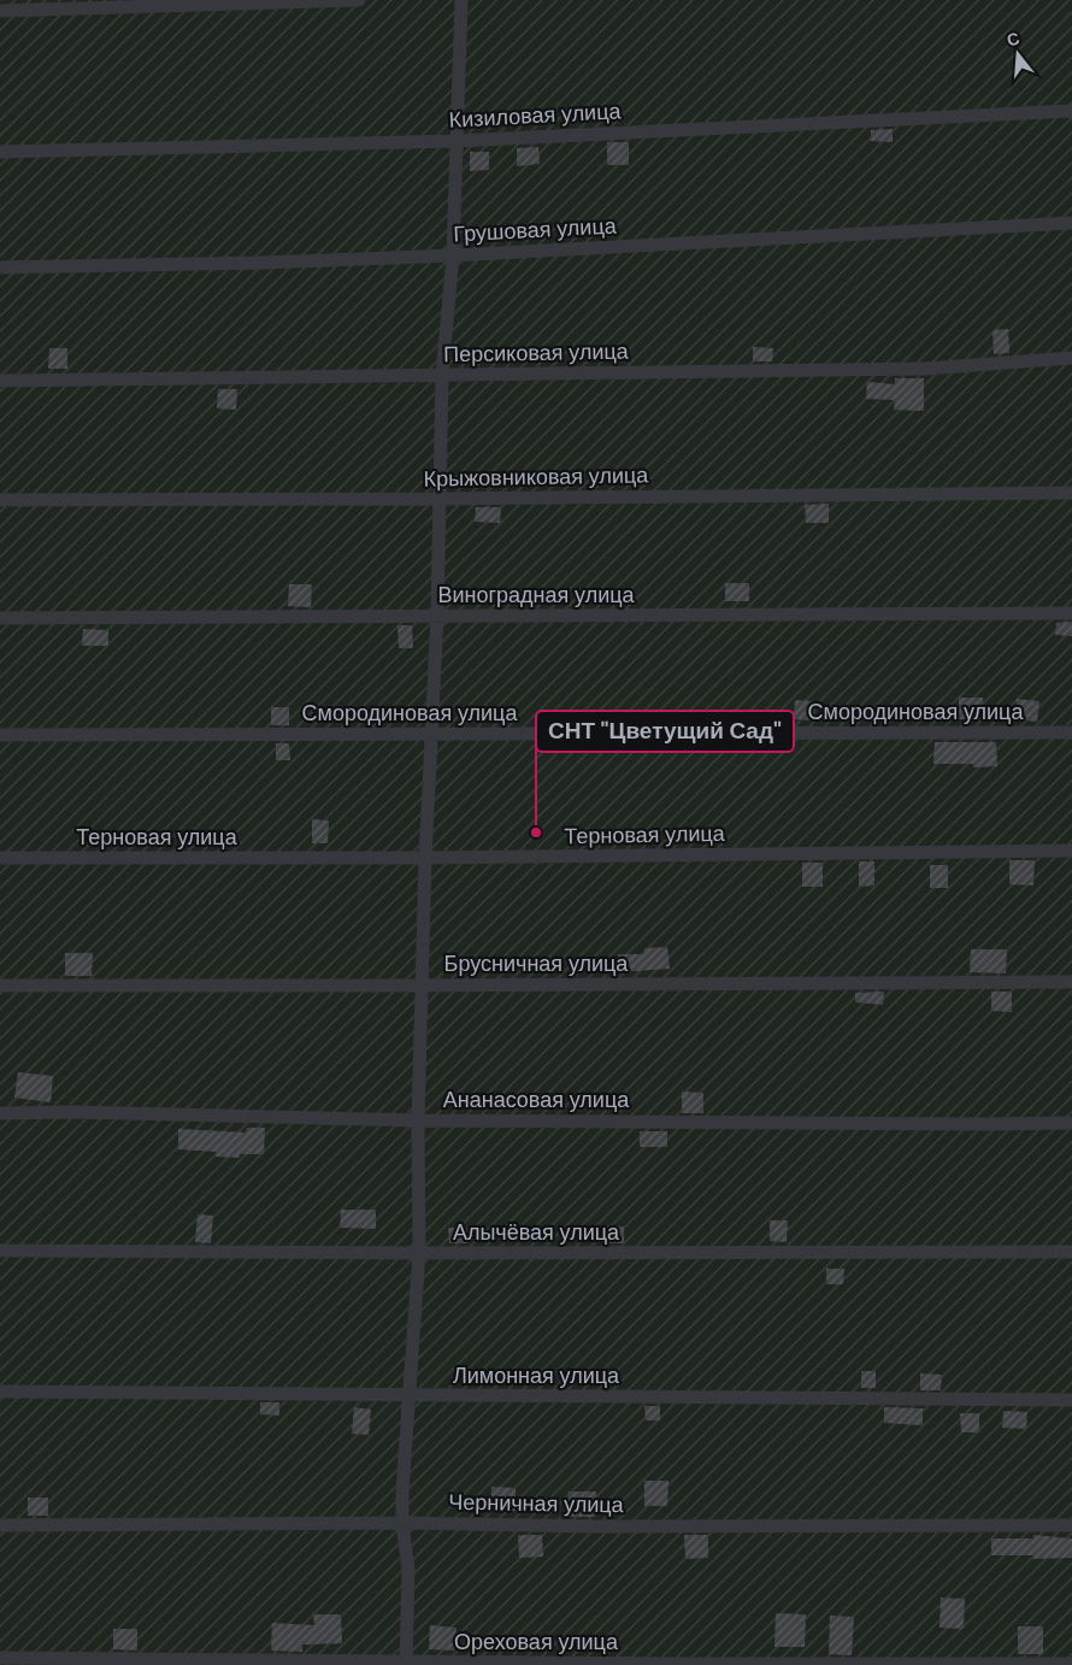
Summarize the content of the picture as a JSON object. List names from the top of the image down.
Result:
{
  "streets": {
    "street": [
      "Кизиловая улица",
      "Грушовая улица",
      "Персиковая улица",
      "Крыжовниковая улица",
      "Виноградная улица",
      "Смородиновая улица",
      "Терновая улица",
      "Брусничная улица",
      "Ананасовая улица",
      "Алычёвая улица",
      "Лимонная улица",
      "Черничная улица",
      "Ореховая улица"
    ]
  },
  "places": ["СНТ \"Цветущий Сад\""],
  "north": "top"
}
